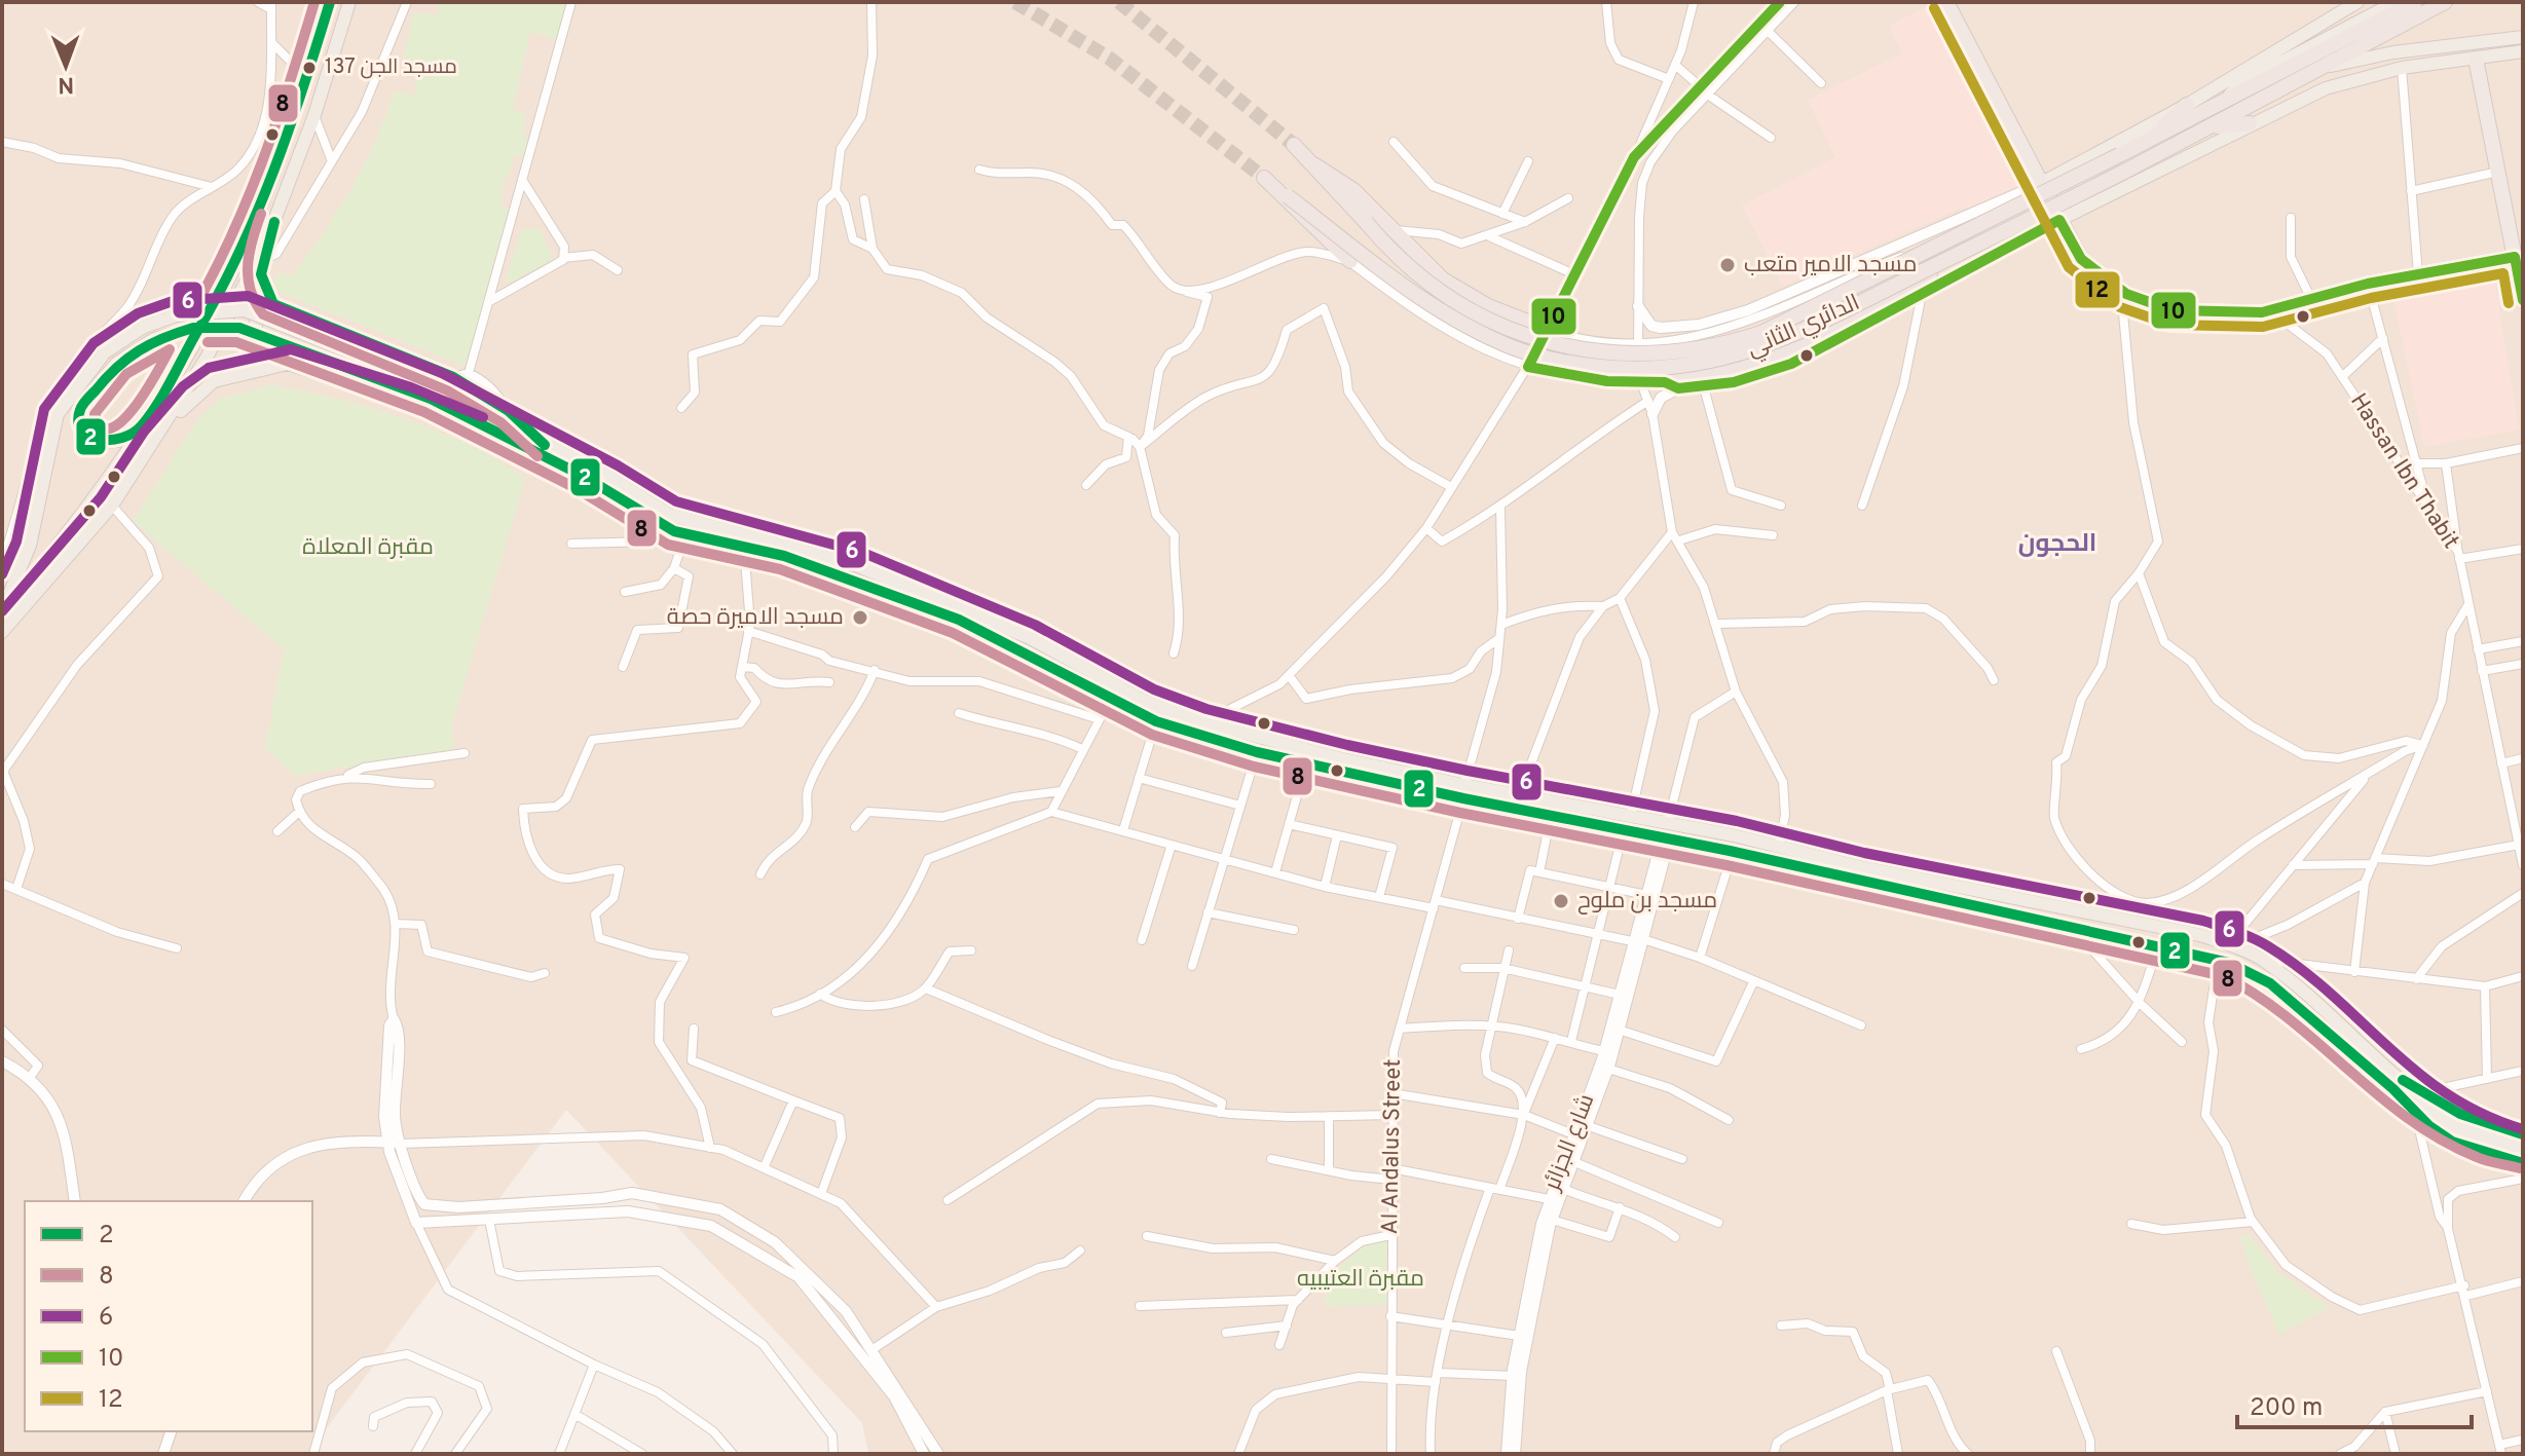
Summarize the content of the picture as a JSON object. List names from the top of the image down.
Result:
{
  "streets": {
    "highway": ["الدائري الثاني"],
    "street": ["Hassan Ibn Thabit", "شارع الجزائر", "Al Andalus Street"]
  },
  "districts": ["الحجون"],
  "parks": ["مقبرة المعلاة", "مقبرة العتيبيه"],
  "places": [
    "مسجد الجن 137",
    "مسجد الامير متعب",
    "مسجد الاميرة حصة",
    "مسجد بن ملوح"
  ],
  "lines": [
    "transit line 2",
    "transit line 8",
    "transit line 10",
    "transit line 12",
    "transit line 6"
  ],
  "legend": [
    "2",
    "8",
    "6",
    "10",
    "12"
  ],
  "scale_bar": "200 m",
  "north": "bottom"
}
